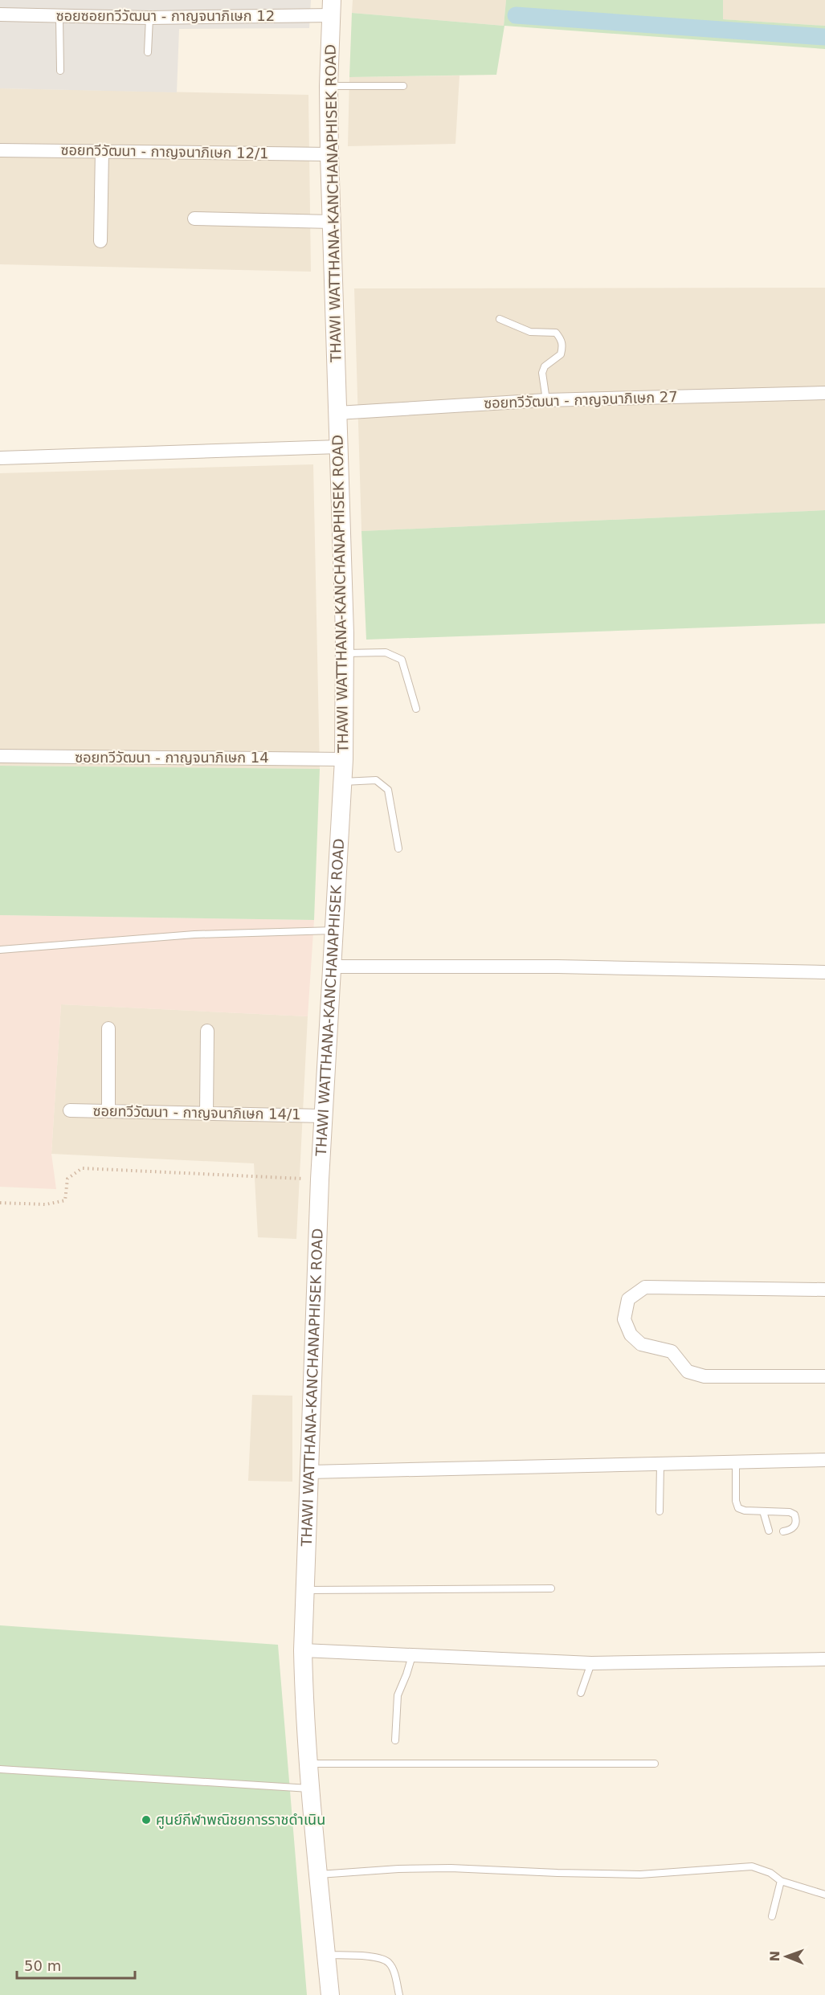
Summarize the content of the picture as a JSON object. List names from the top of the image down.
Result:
{
  "streets": {
    "street": [
      "ซอยซอยทวีวัฒนา - กาญจนาภิเษก 12",
      "ซอยทวีวัฒนา - กาญจนาภิเษก 12/1",
      "THAWI WATTHANA-KANCHANAPHISEK ROAD",
      "ซอยทวีวัฒนา - กาญจนาภิเษก 27",
      "ซอยทวีวัฒนา - กาญจนาภิเษก 14",
      "ซอยทวีวัฒนา - กาญจนาภิเษก 14/1"
    ]
  },
  "crossings": [
    ["ซอยซอยทวีวัฒนา - กาญจนาภิเษก 12", "THAWI WATTHANA-KANCHANAPHISEK ROAD"],
    ["ซอยทวีวัฒนา - กาญจนาภิเษก 12/1", "THAWI WATTHANA-KANCHANAPHISEK ROAD"],
    ["THAWI WATTHANA-KANCHANAPHISEK ROAD", "ซอยทวีวัฒนา - กาญจนาภิเษก 27"],
    ["THAWI WATTHANA-KANCHANAPHISEK ROAD", "ซอยทวีวัฒนา - กาญจนาภิเษก 14"],
    ["THAWI WATTHANA-KANCHANAPHISEK ROAD", "ซอยทวีวัฒนา - กาญจนาภิเษก 14/1"]
  ],
  "places": ["ศูนย์กีฬาพณิชยการราชดำเนิน"],
  "scale_bar": "50 m",
  "north": "left"
}
